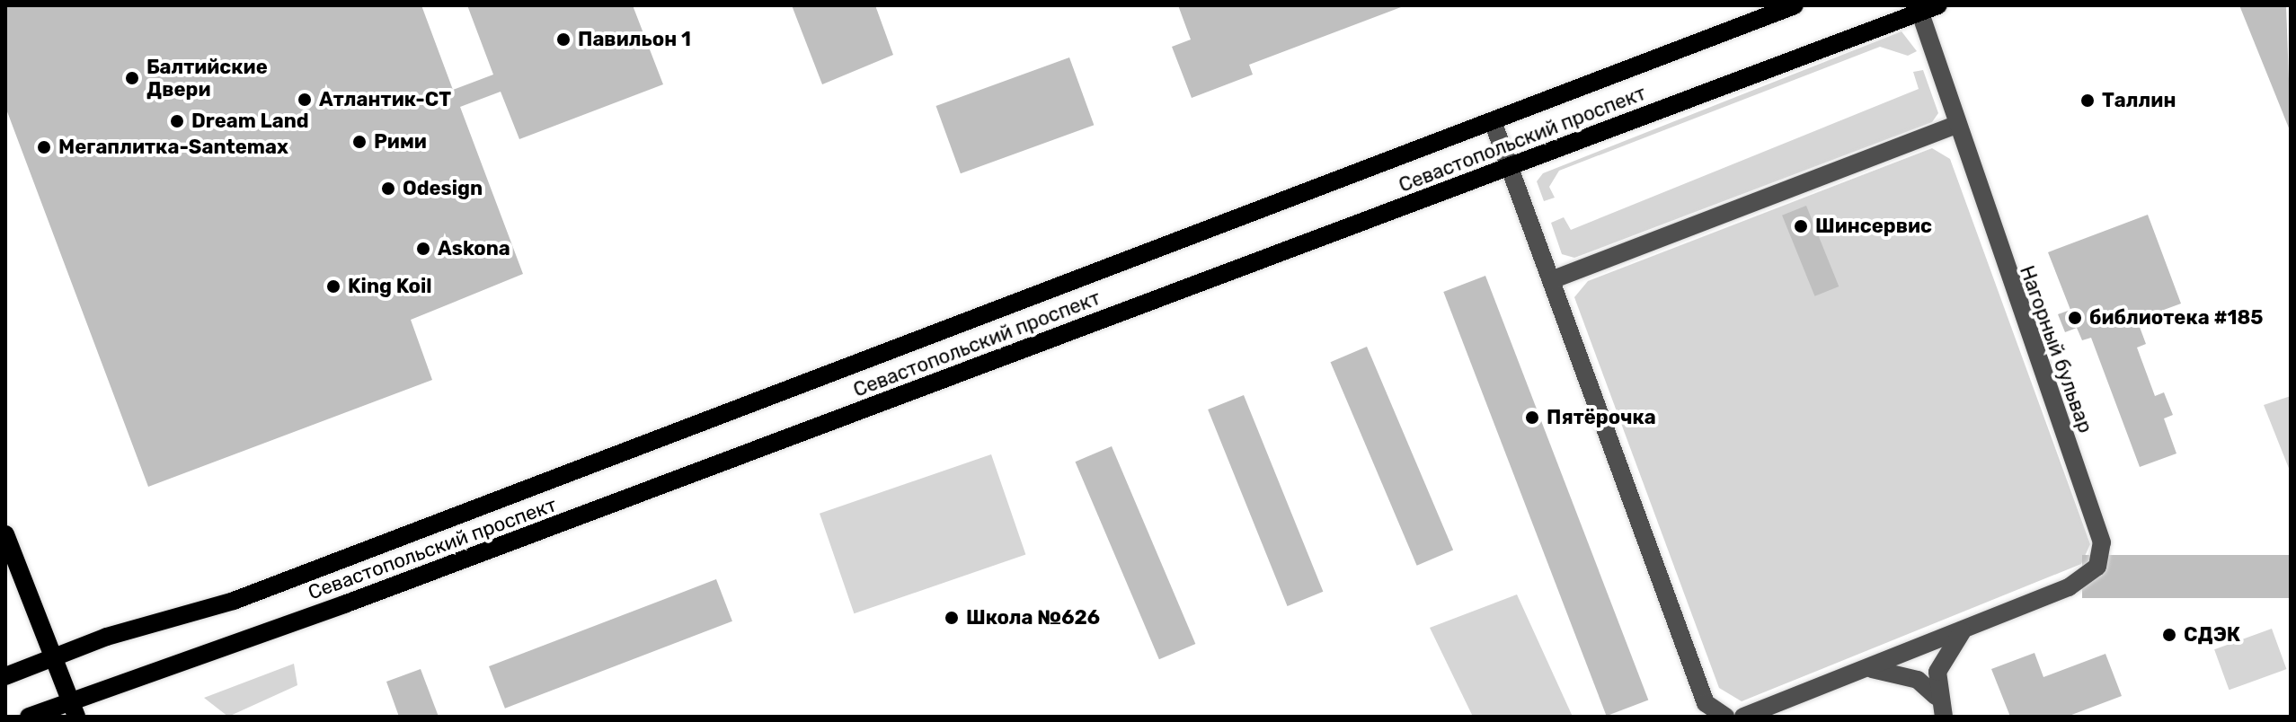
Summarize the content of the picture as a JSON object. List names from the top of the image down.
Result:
{
  "streets": {
    "main road": ["Севастопольский проспект"],
    "street": ["Нагорный бульвар"]
  },
  "crossings": [
    ["Севастопольский проспект", "Нагорный бульвар"]
  ],
  "places": [
    "Павильон 1",
    "Балтийские Двери",
    "Атлантик-СТ",
    "Таллин",
    "Dream Land",
    "Рими",
    "Мегаплитка-Santemax",
    "Odesign",
    "Шинсервис",
    "Askona",
    "King Koil",
    "библиотека #185",
    "Пятёрочка",
    "Школа №626",
    "СДЭК"
  ]
}
